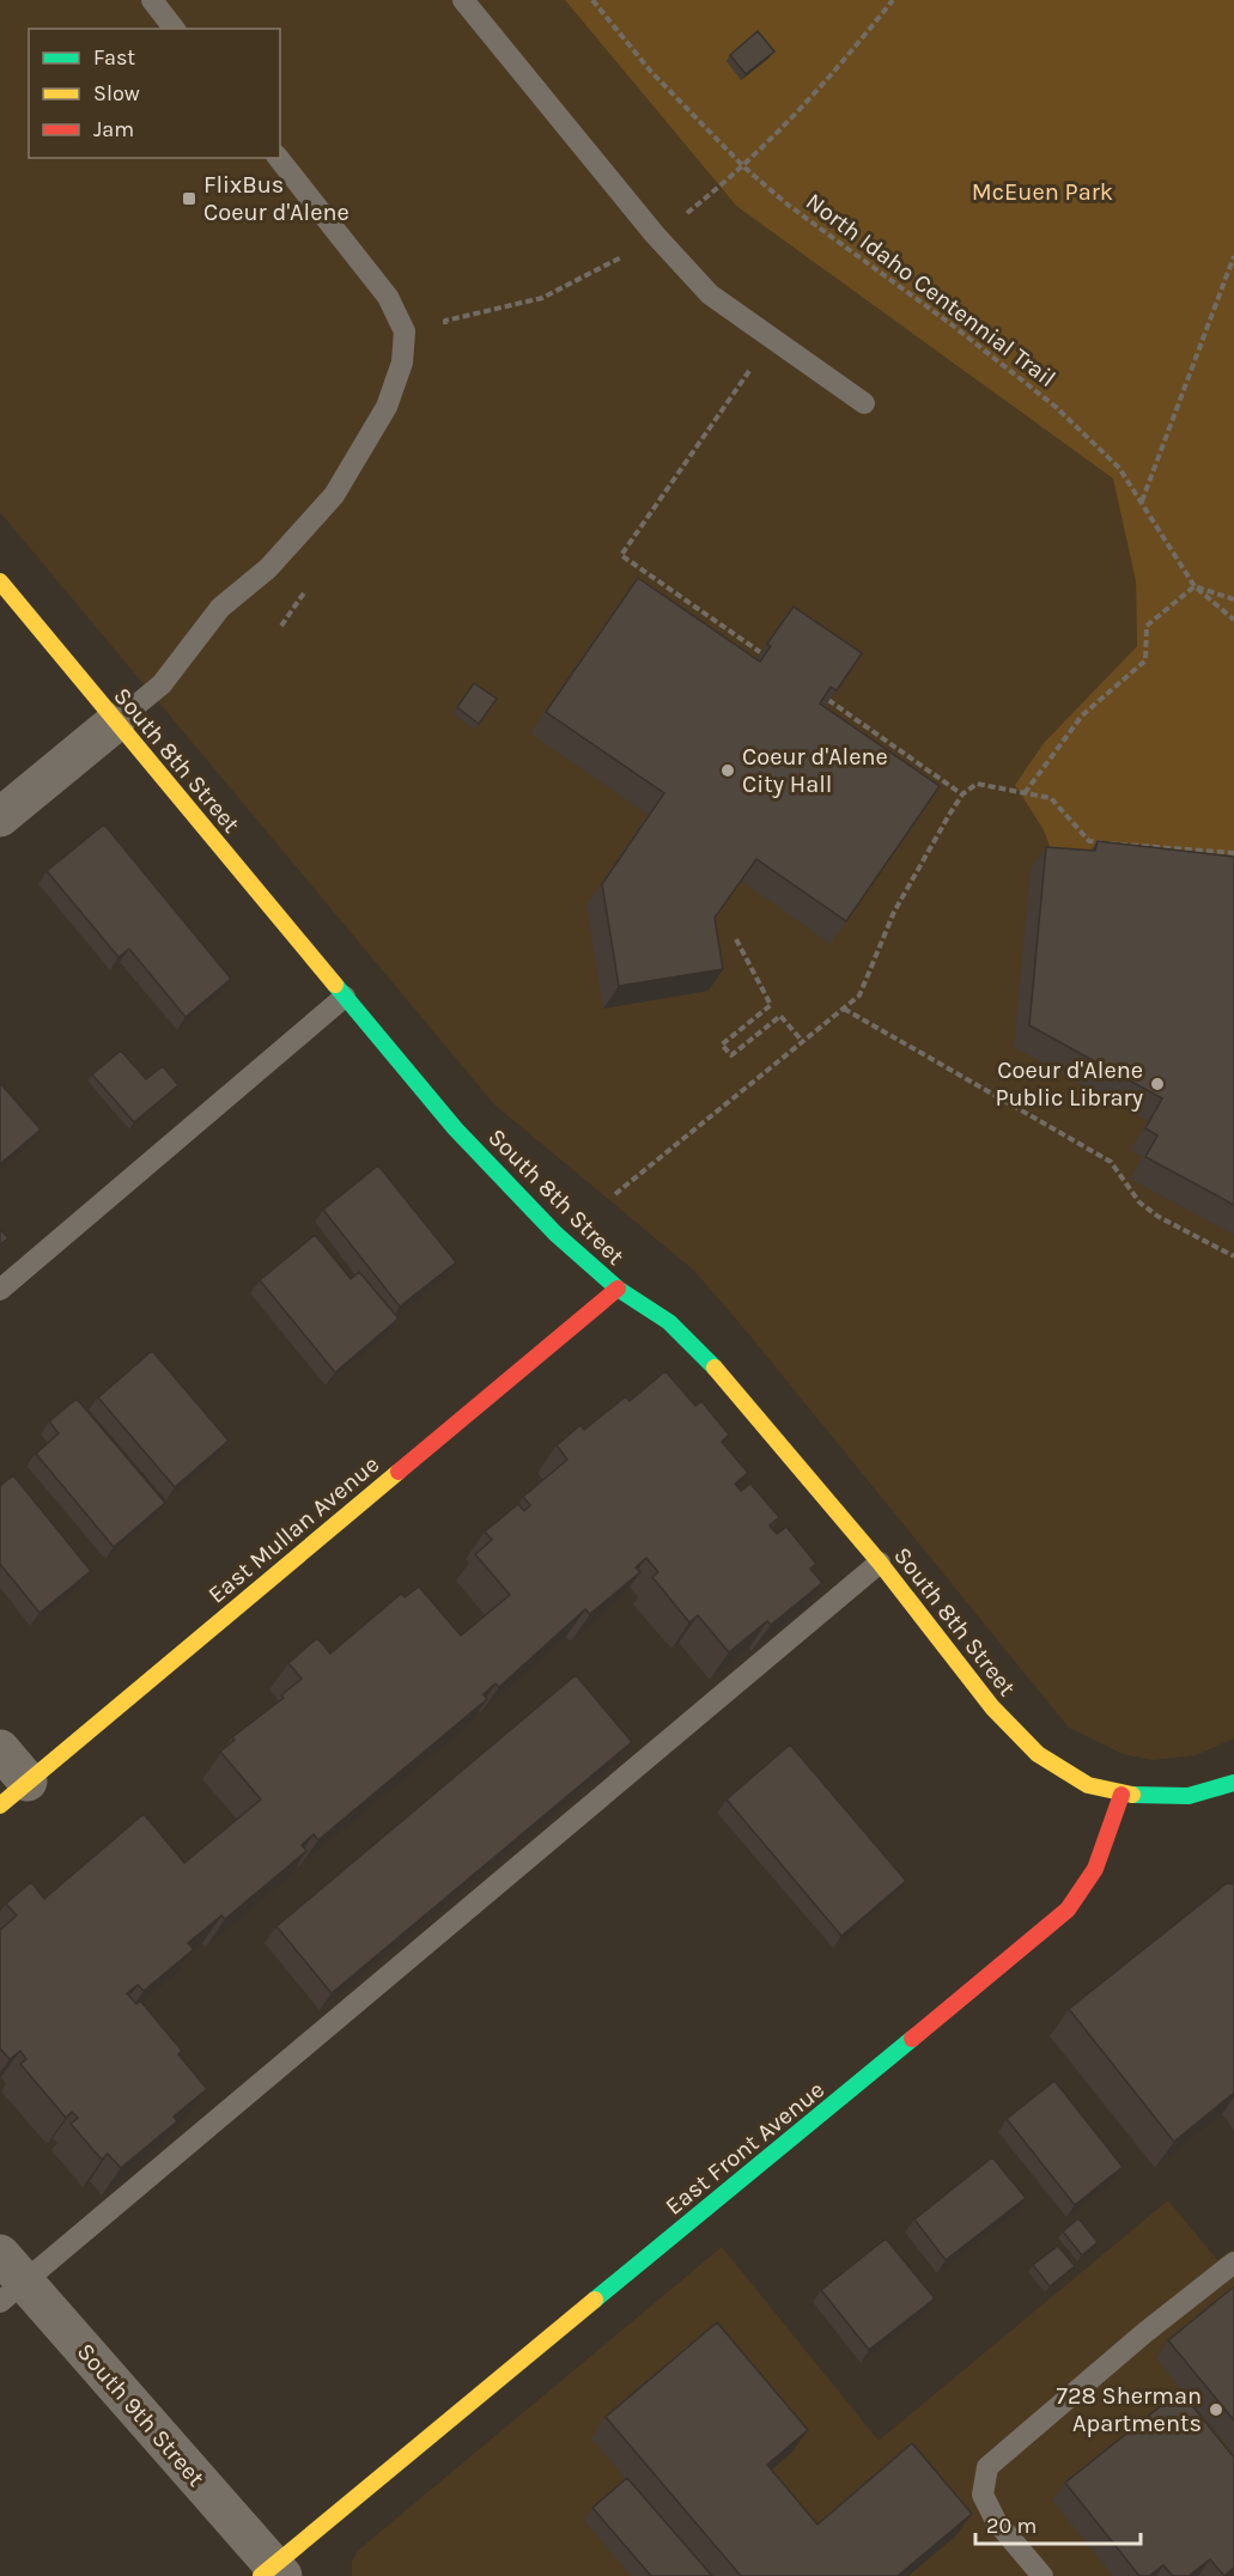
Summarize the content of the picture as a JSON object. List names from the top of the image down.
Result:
{
  "streets": {
    "street": [
      "South 8th Street",
      "East Mullan Avenue",
      "East Front Avenue",
      "South 9th Street"
    ],
    "path": ["North Idaho Centennial Trail"]
  },
  "crossings": [
    ["South 8th Street", "East Mullan Avenue"],
    ["South 8th Street", "East Front Avenue"],
    ["East Front Avenue", "South 9th Street"]
  ],
  "parks": ["McEuen Park"],
  "places": {
    "transit": ["FlixBus Coeur d'Alene"],
    "other": ["Coeur d'Alene City Hall", "Coeur d'Alene Public Library", "728 Sherman Apartments"]
  },
  "legend": ["Fast", "Slow", "Jam"],
  "scale_bar": "20 m"
}
